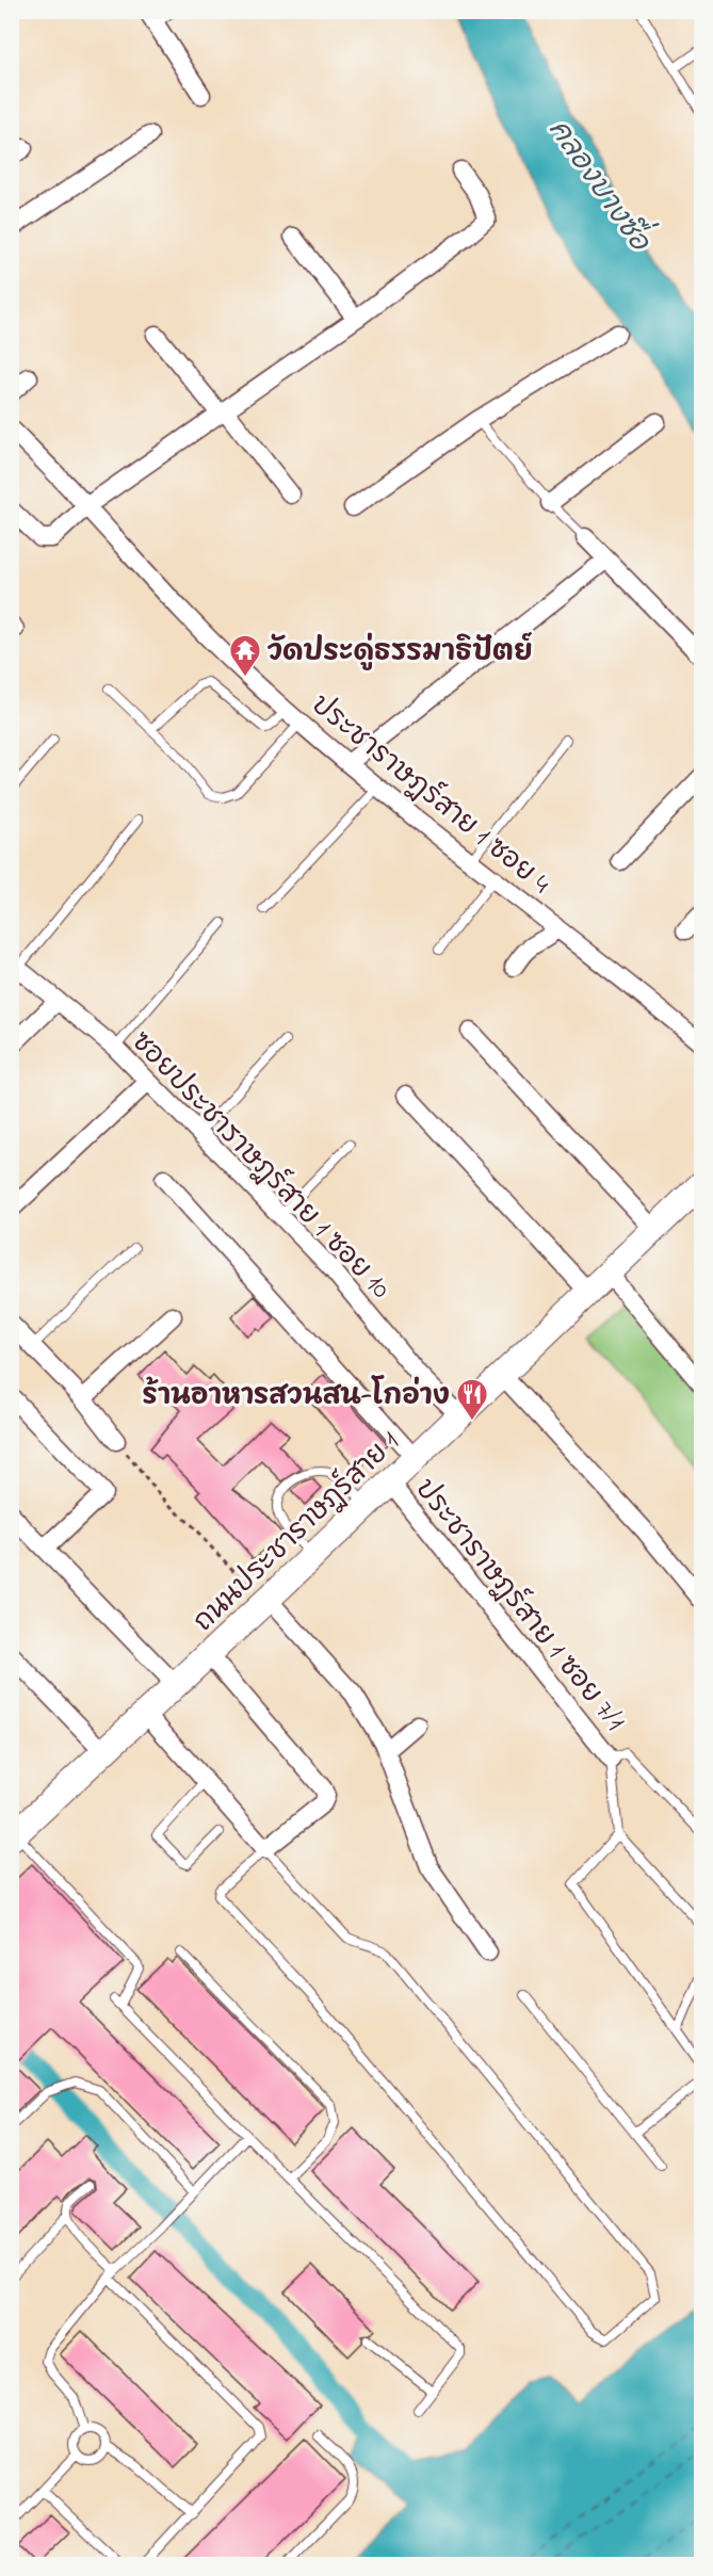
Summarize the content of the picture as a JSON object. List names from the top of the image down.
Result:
{
  "streets": {
    "main road": ["ถนนประชาราษฎร์สาย 1"],
    "street": ["ประชาราษฎร์สาย 1 ซอย 4", "ซอยประชาราษฎร์สาย 1 ซอย 10", "ประชาราษฎร์สาย 1 ซอย 7/1"]
  },
  "crossings": [
    ["ซอยประชาราษฎร์สาย 1 ซอย 10", "ถนนประชาราษฎร์สาย 1"],
    ["ถนนประชาราษฎร์สาย 1", "ประชาราษฎร์สาย 1 ซอย 7/1"]
  ],
  "water": ["คลองบางซื่อ"],
  "places": {
    "temple": ["วัดประดู่ธรรมาธิปัตย์"],
    "restaurant": ["ร้านอาหารสวนสน-โกอ่าง"]
  }
}
